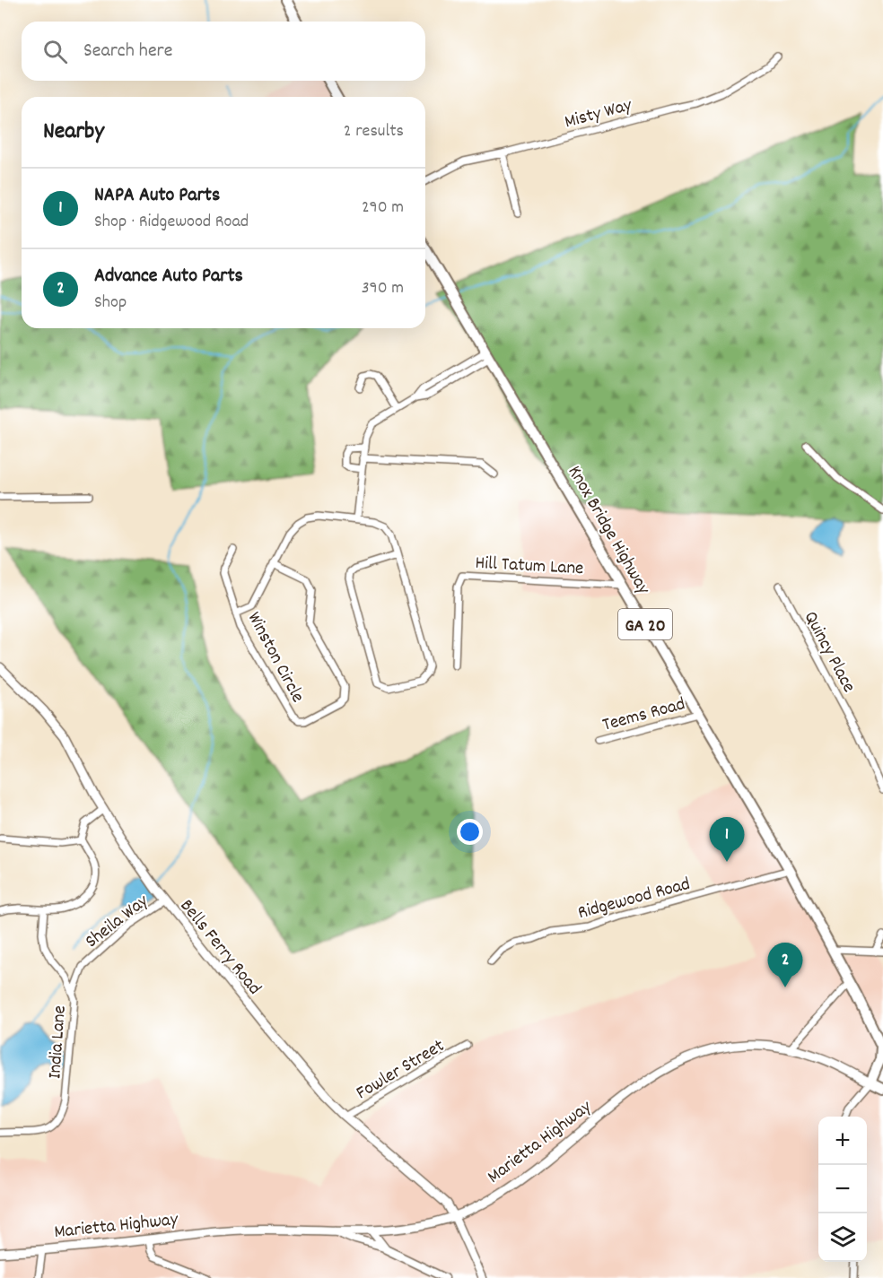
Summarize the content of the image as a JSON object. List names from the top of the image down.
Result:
{
  "streets": {
    "main road": [
      "Knox Bridge Highway",
      "GA 20",
      "Bells Ferry Road",
      "Marietta Highway"
    ],
    "street": [
      "Misty Way",
      "Hill Tatum Lane",
      "Quincy Place",
      "Winston Circle",
      "Teems Road",
      "Ridgewood Road",
      "Sheila Way",
      "India Lane",
      "Fowler Street"
    ]
  },
  "crossings": [
    ["Knox Bridge Highway", "Hill Tatum Lane"],
    ["Knox Bridge Highway", "GA 20"],
    ["Knox Bridge Highway", "Teems Road"],
    ["Knox Bridge Highway", "Ridgewood Road"],
    ["GA 20", "Marietta Highway"],
    ["Sheila Way", "Bells Ferry Road"],
    ["Sheila Way", "India Lane"],
    ["Bells Ferry Road", "Fowler Street"],
    ["Bells Ferry Road", "Marietta Highway"]
  ],
  "page": {
    "search": "Search here",
    "heading": ["Nearby", "2 results"],
    "list": [
      {
        "mark": "1",
        "name": "NAPA Auto Parts",
        "note": "Shop · Ridgewood Road",
        "value": "290 m"
      },
      {
        "mark": "2",
        "name": "Advance Auto Parts",
        "note": "Shop",
        "value": "390 m"
      }
    ],
    "pins": ["1", "2"],
    "map_buttons": ["+", "−"]
  }
}
